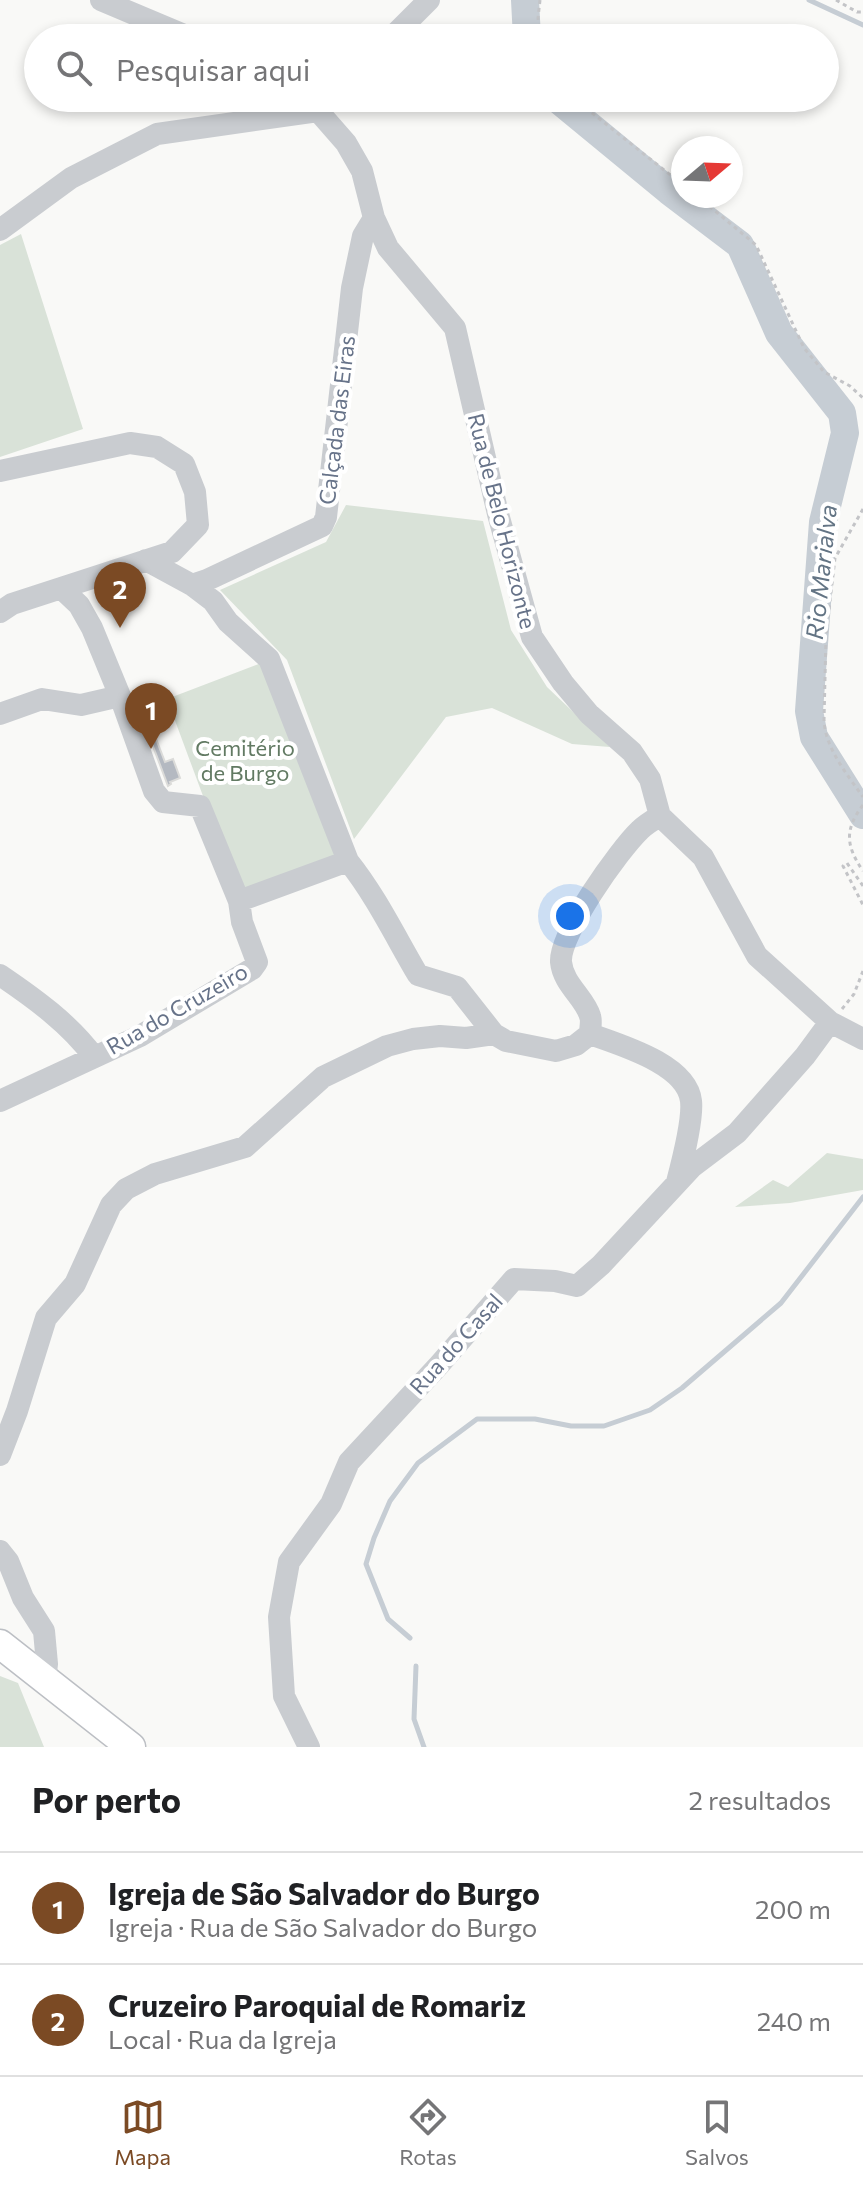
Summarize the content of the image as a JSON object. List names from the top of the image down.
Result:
{
  "streets": {
    "street": [
      "Calçada das Eiras",
      "Rua de Belo Horizonte",
      "Rua do Cruzeiro",
      "Rua do Casal"
    ]
  },
  "crossings": [
    ["Calçada das Eiras", "Rua de Belo Horizonte"]
  ],
  "water": ["Rio Marialva"],
  "parks": ["Cemitério de Burgo"],
  "north": "right",
  "page": {
    "search": "Pesquisar aqui",
    "pins": ["2", "1"],
    "heading": ["Por perto", "2 resultados"],
    "list": [
      {
        "mark": "1",
        "name": "Igreja de São Salvador do Burgo",
        "note": "Igreja · Rua de São Salvador do Burgo",
        "value": "200 m"
      },
      {
        "mark": "2",
        "name": "Cruzeiro Paroquial de Romariz",
        "note": "Local · Rua da Igreja",
        "value": "240 m"
      }
    ],
    "nav": ["Mapa", "Rotas", "Salvos"]
  }
}
